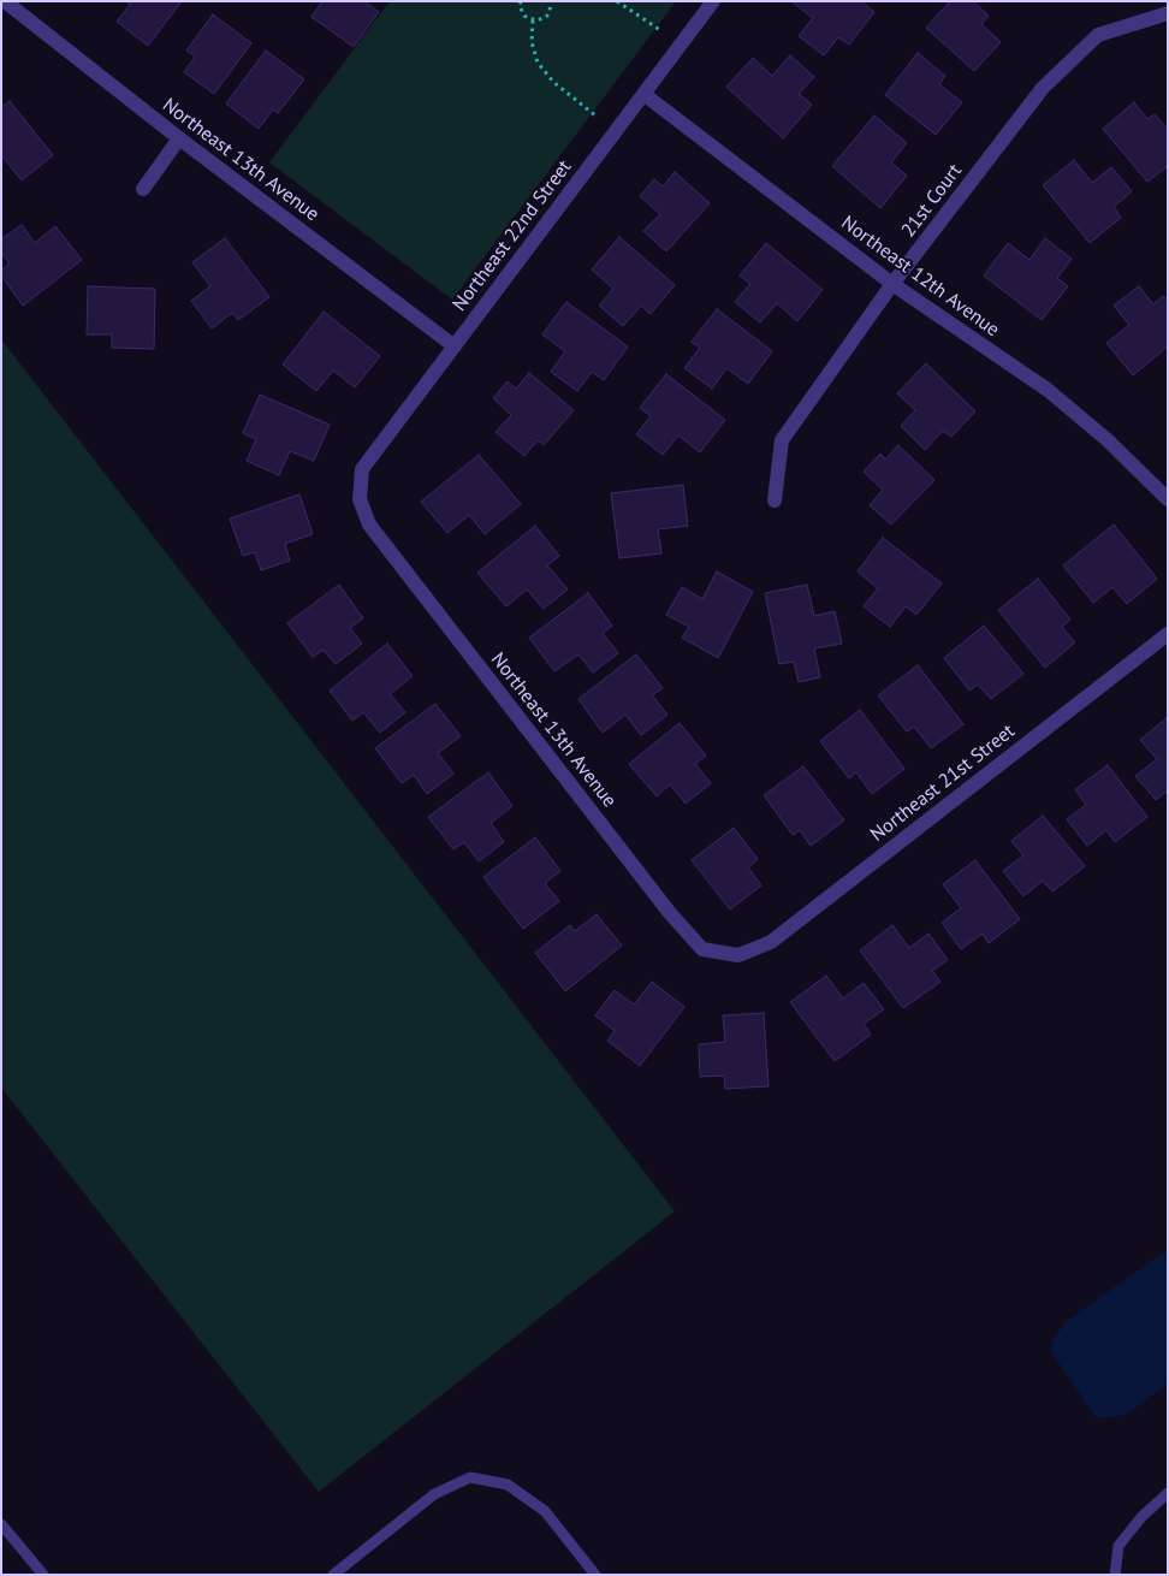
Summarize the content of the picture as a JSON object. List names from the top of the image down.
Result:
{
  "streets": {
    "street": [
      "Northeast 13th Avenue",
      "21st Court",
      "Northeast 22nd Street",
      "Northeast 12th Avenue",
      "Northeast 21st Street"
    ]
  },
  "crossings": [
    ["Northeast 13th Avenue", "Northeast 22nd Street"],
    ["Northeast 13th Avenue", "Northeast 21st Street"],
    ["21st Court", "Northeast 12th Avenue"],
    ["Northeast 22nd Street", "Northeast 12th Avenue"]
  ]
}
